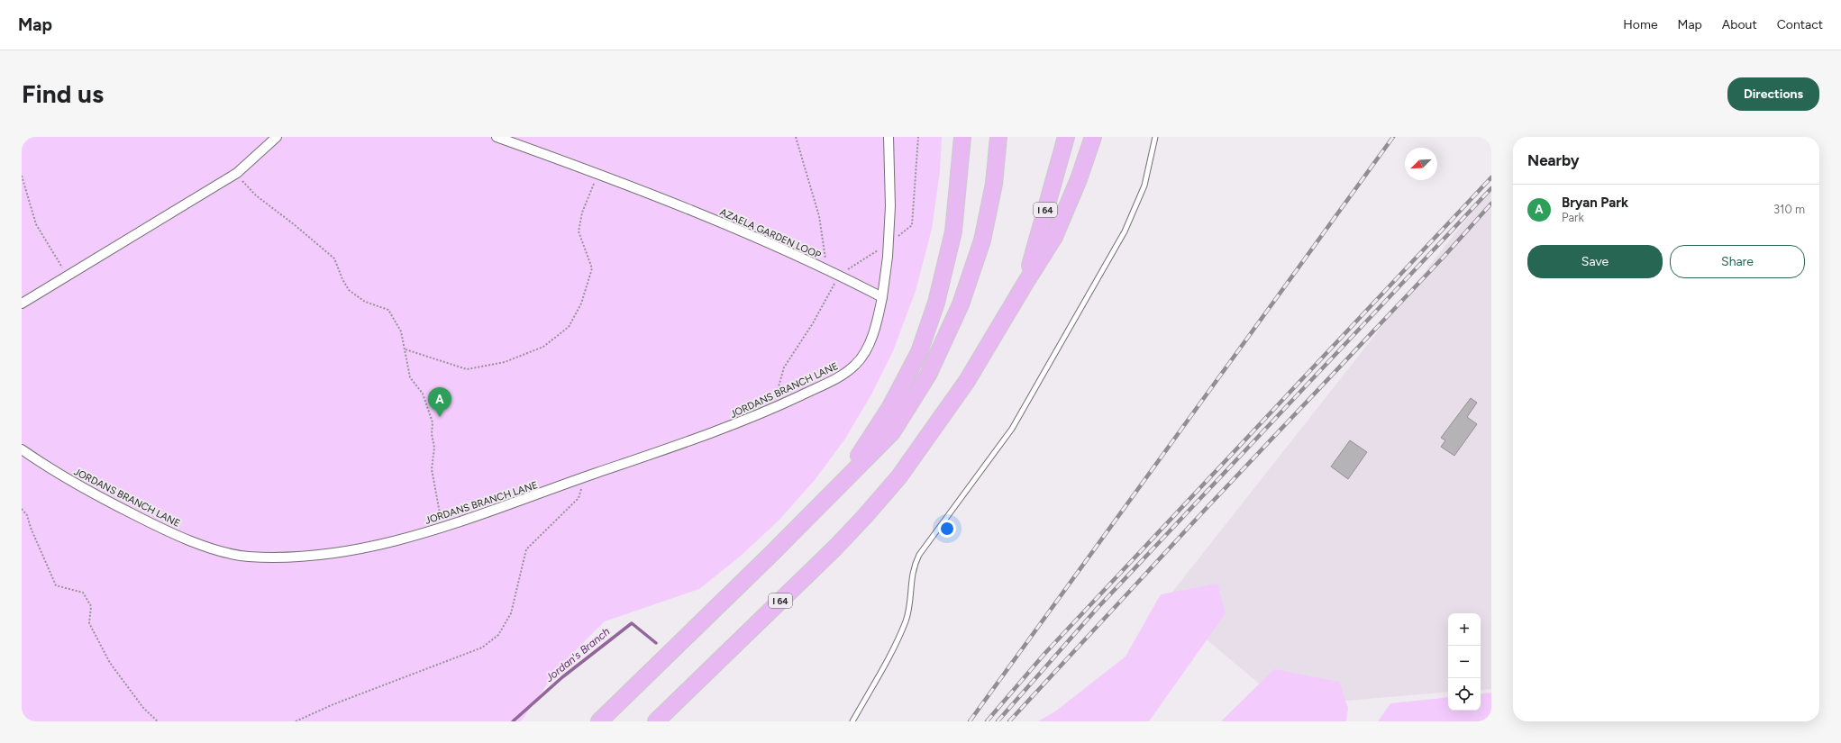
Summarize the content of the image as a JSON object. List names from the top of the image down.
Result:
{
  "streets": {
    "highway": ["I 64"],
    "street": ["AZAELA GARDEN LOOP", "JORDANS BRANCH LANE"]
  },
  "crossings": [
    ["AZAELA GARDEN LOOP", "JORDANS BRANCH LANE"]
  ],
  "water": ["Jordan's Branch"],
  "north": "bottom left",
  "page": {
    "header": "Map",
    "nav": [
      "Home",
      "Map",
      "About",
      "Contact"
    ],
    "buttons": [
      "Directions",
      ["Save", "Share"]
    ],
    "title": "Find us",
    "heading": "Nearby",
    "list": [
      {
        "mark": "A",
        "name": "Bryan Park",
        "note": "Park",
        "value": "310 m"
      }
    ],
    "pins": "A",
    "map_buttons": ["+", "−"]
  }
}
